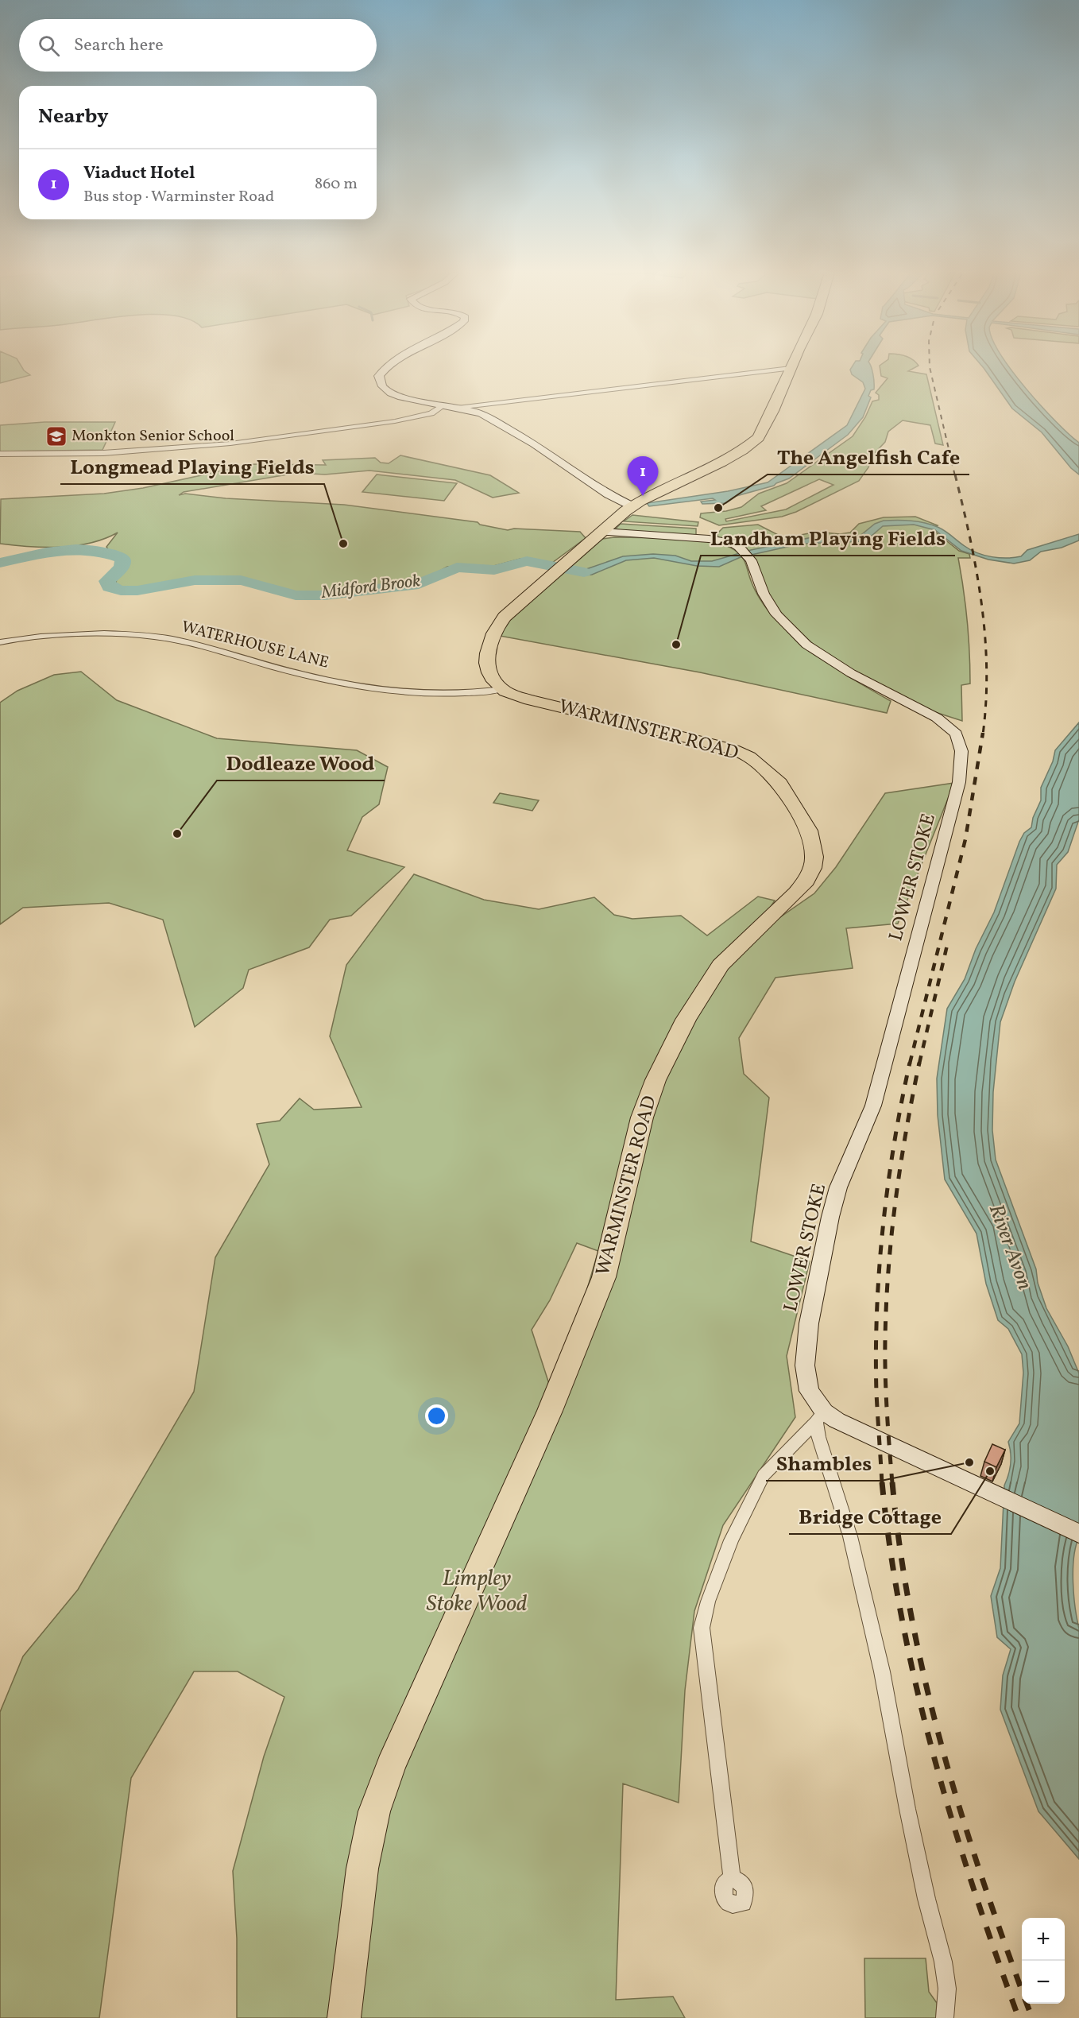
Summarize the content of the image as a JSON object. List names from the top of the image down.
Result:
{
  "streets": {
    "highway": ["WARMINSTER ROAD"],
    "main road": ["LOWER STOKE"],
    "street": ["WATERHOUSE LANE"]
  },
  "crossings": [
    ["WATERHOUSE LANE", "WARMINSTER ROAD"]
  ],
  "water": ["Midford Brook", "River Avon"],
  "parks": ["Limpley Stoke Wood"],
  "places": {
    "school or university": ["Monkton Senior School"],
    "other": [
      "The Angelfish Cafe",
      "Longmead Playing Fields",
      "Landham Playing Fields",
      "Dodleaze Wood",
      "Shambles",
      "Bridge Cottage"
    ]
  },
  "page": {
    "search": "Search here",
    "heading": "Nearby",
    "list": [
      {
        "mark": "1",
        "name": "Viaduct Hotel",
        "note": "Bus stop · Warminster Road",
        "value": "860 m"
      }
    ],
    "pins": "1",
    "map_buttons": ["+", "−"]
  }
}
